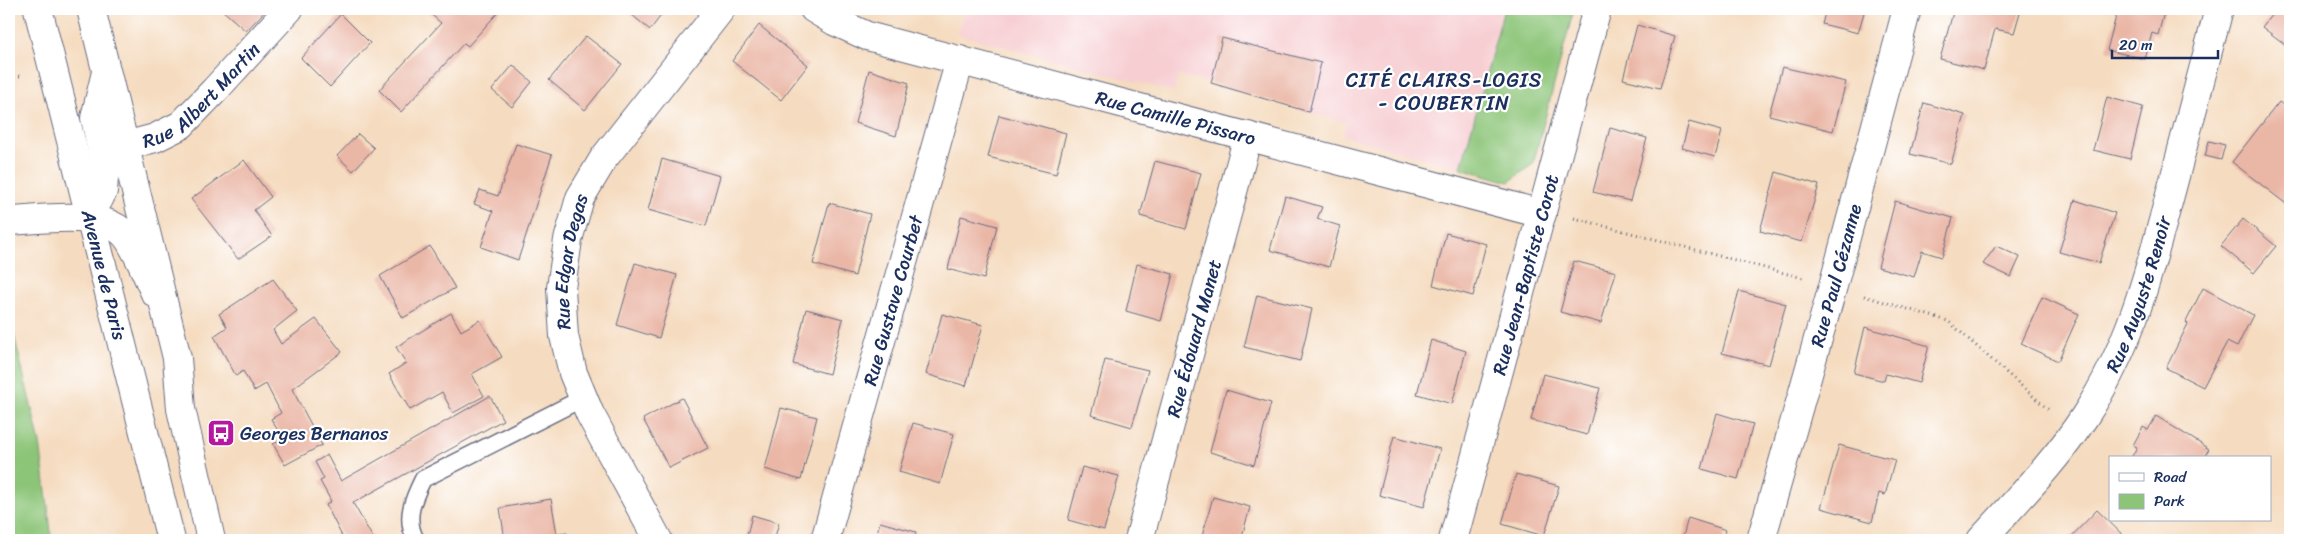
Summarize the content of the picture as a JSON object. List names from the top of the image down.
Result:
{
  "streets": {
    "street": [
      "Rue Albert Martin",
      "Rue Camille Pissaro",
      "Rue Edgar Degas",
      "Avenue de Paris",
      "Rue Jean-Baptiste Corot",
      "Rue Paul Cézanne",
      "Rue Auguste Renoir",
      "Rue Gustave Courbet",
      "Rue Édouard Manet"
    ]
  },
  "crossings": [
    ["Rue Camille Pissaro", "Rue Jean-Baptiste Corot"],
    ["Rue Camille Pissaro", "Rue Gustave Courbet"],
    ["Rue Camille Pissaro", "Rue Édouard Manet"]
  ],
  "districts": ["CITÉ CLAIRS-LOGIS - COUBERTIN"],
  "places": {
    "bus stop": ["Georges Bernanos"]
  },
  "legend": ["Road", "Park"],
  "scale_bar": "20 m"
}
